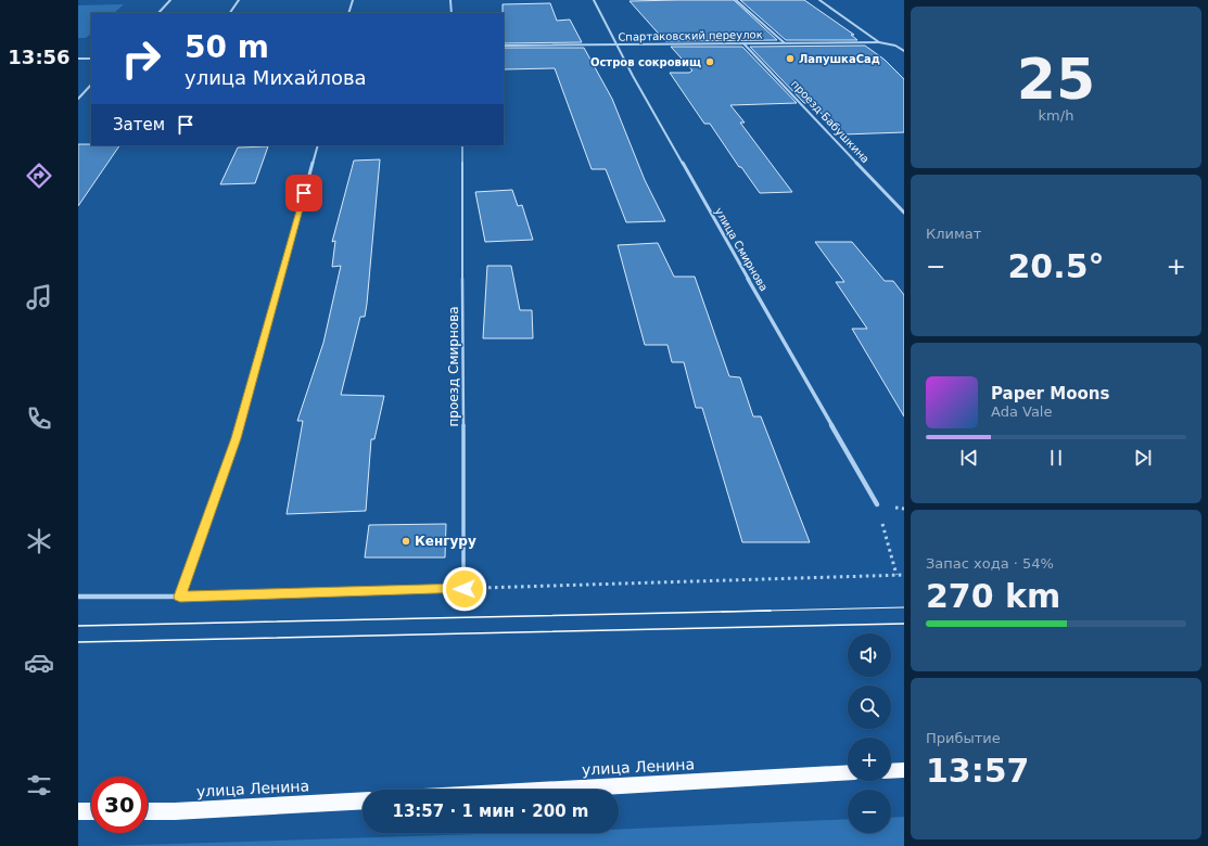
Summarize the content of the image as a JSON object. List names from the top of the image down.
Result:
{
  "streets": {
    "main road": ["улица Ленина"],
    "street": ["Спартаковский переулок", "проезд Бабушкина", "улица Смирнова"],
    "lane": ["проезд Смирнова"]
  },
  "crossings": [
    ["Спартаковский переулок", "проезд Бабушкина"],
    ["Спартаковский переулок", "улица Смирнова"]
  ],
  "places": ["ЛапушкаСад", "Остров сокровищ", "Кенгуру"],
  "page": {
    "tabs": "13:56",
    "tile": [
      ["25", "km/h"],
      "Климат",
      ["Запас хода · 54%", "270 km"],
      ["Прибытие", "13:57"]
    ],
    "turn": ["50 m", "улица Михайлова"],
    "then": "Затем",
    "heat": ["−", "20.5°", "+"],
    "song": ["Paper Moons", "Ada Vale"],
    "map_buttons": ["+", "−"],
    "limit": "30",
    "trip": "13:57 · 1 мин · 200 m"
  }
}
